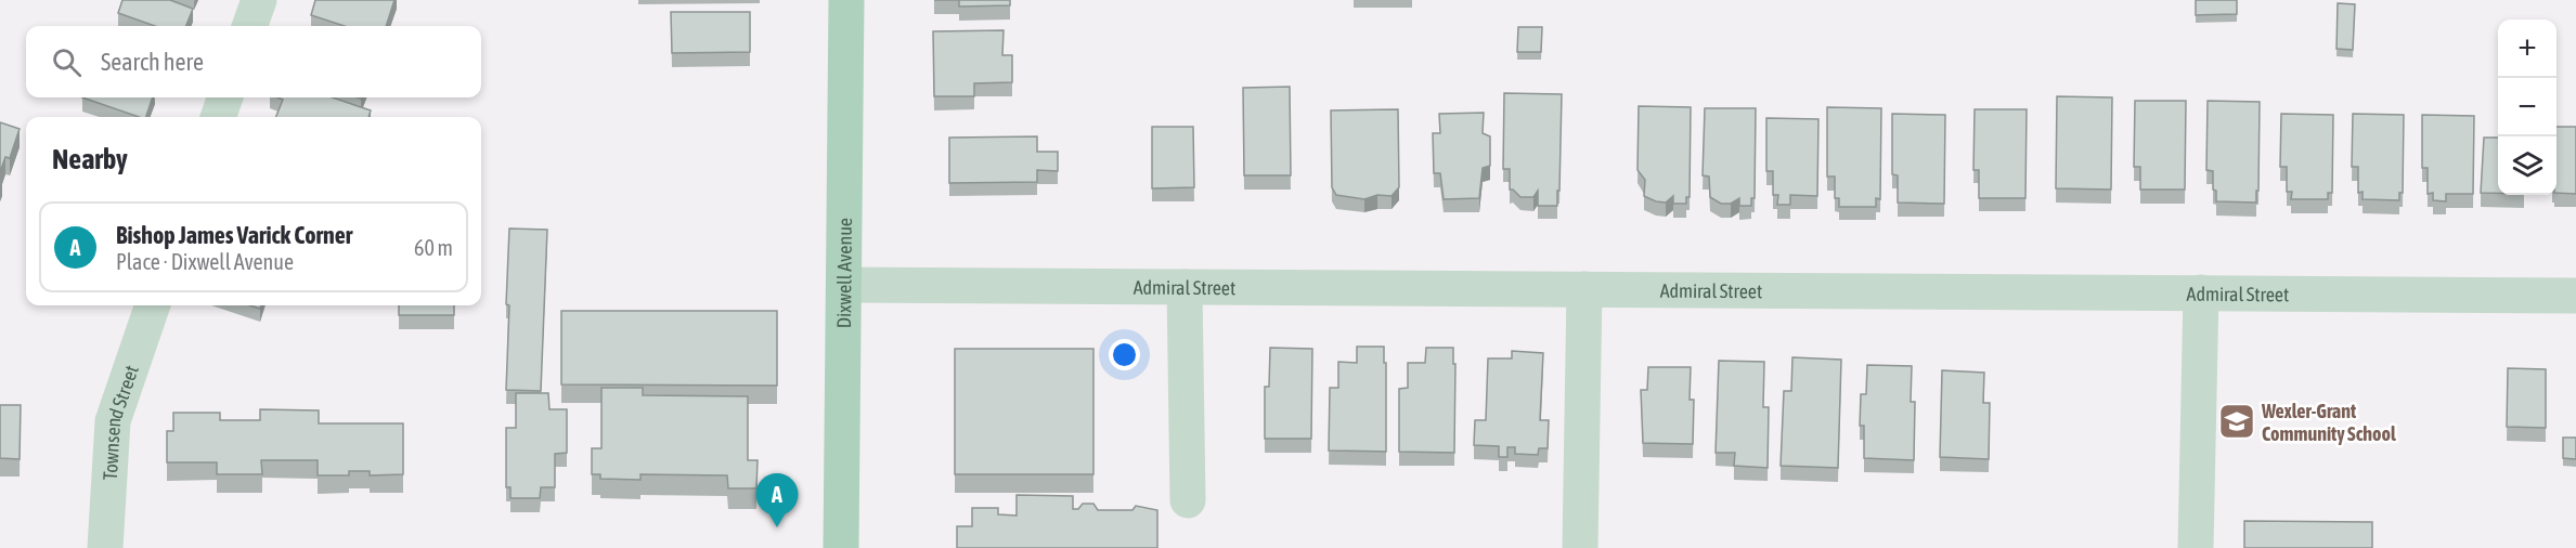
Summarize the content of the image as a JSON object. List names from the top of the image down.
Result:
{
  "streets": {
    "main road": ["Dixwell Avenue"],
    "street": ["Admiral Street", "Townsend Street"]
  },
  "crossings": [
    ["Dixwell Avenue", "Admiral Street"]
  ],
  "places": {
    "school or university": ["Wexler-Grant Community School"]
  },
  "page": {
    "map_buttons": ["+", "−"],
    "search": "Search here",
    "heading": "Nearby",
    "list": [
      {
        "mark": "A",
        "name": "Bishop James Varick Corner",
        "note": "Place · Dixwell Avenue",
        "value": "60 m"
      }
    ],
    "pins": "A"
  }
}
